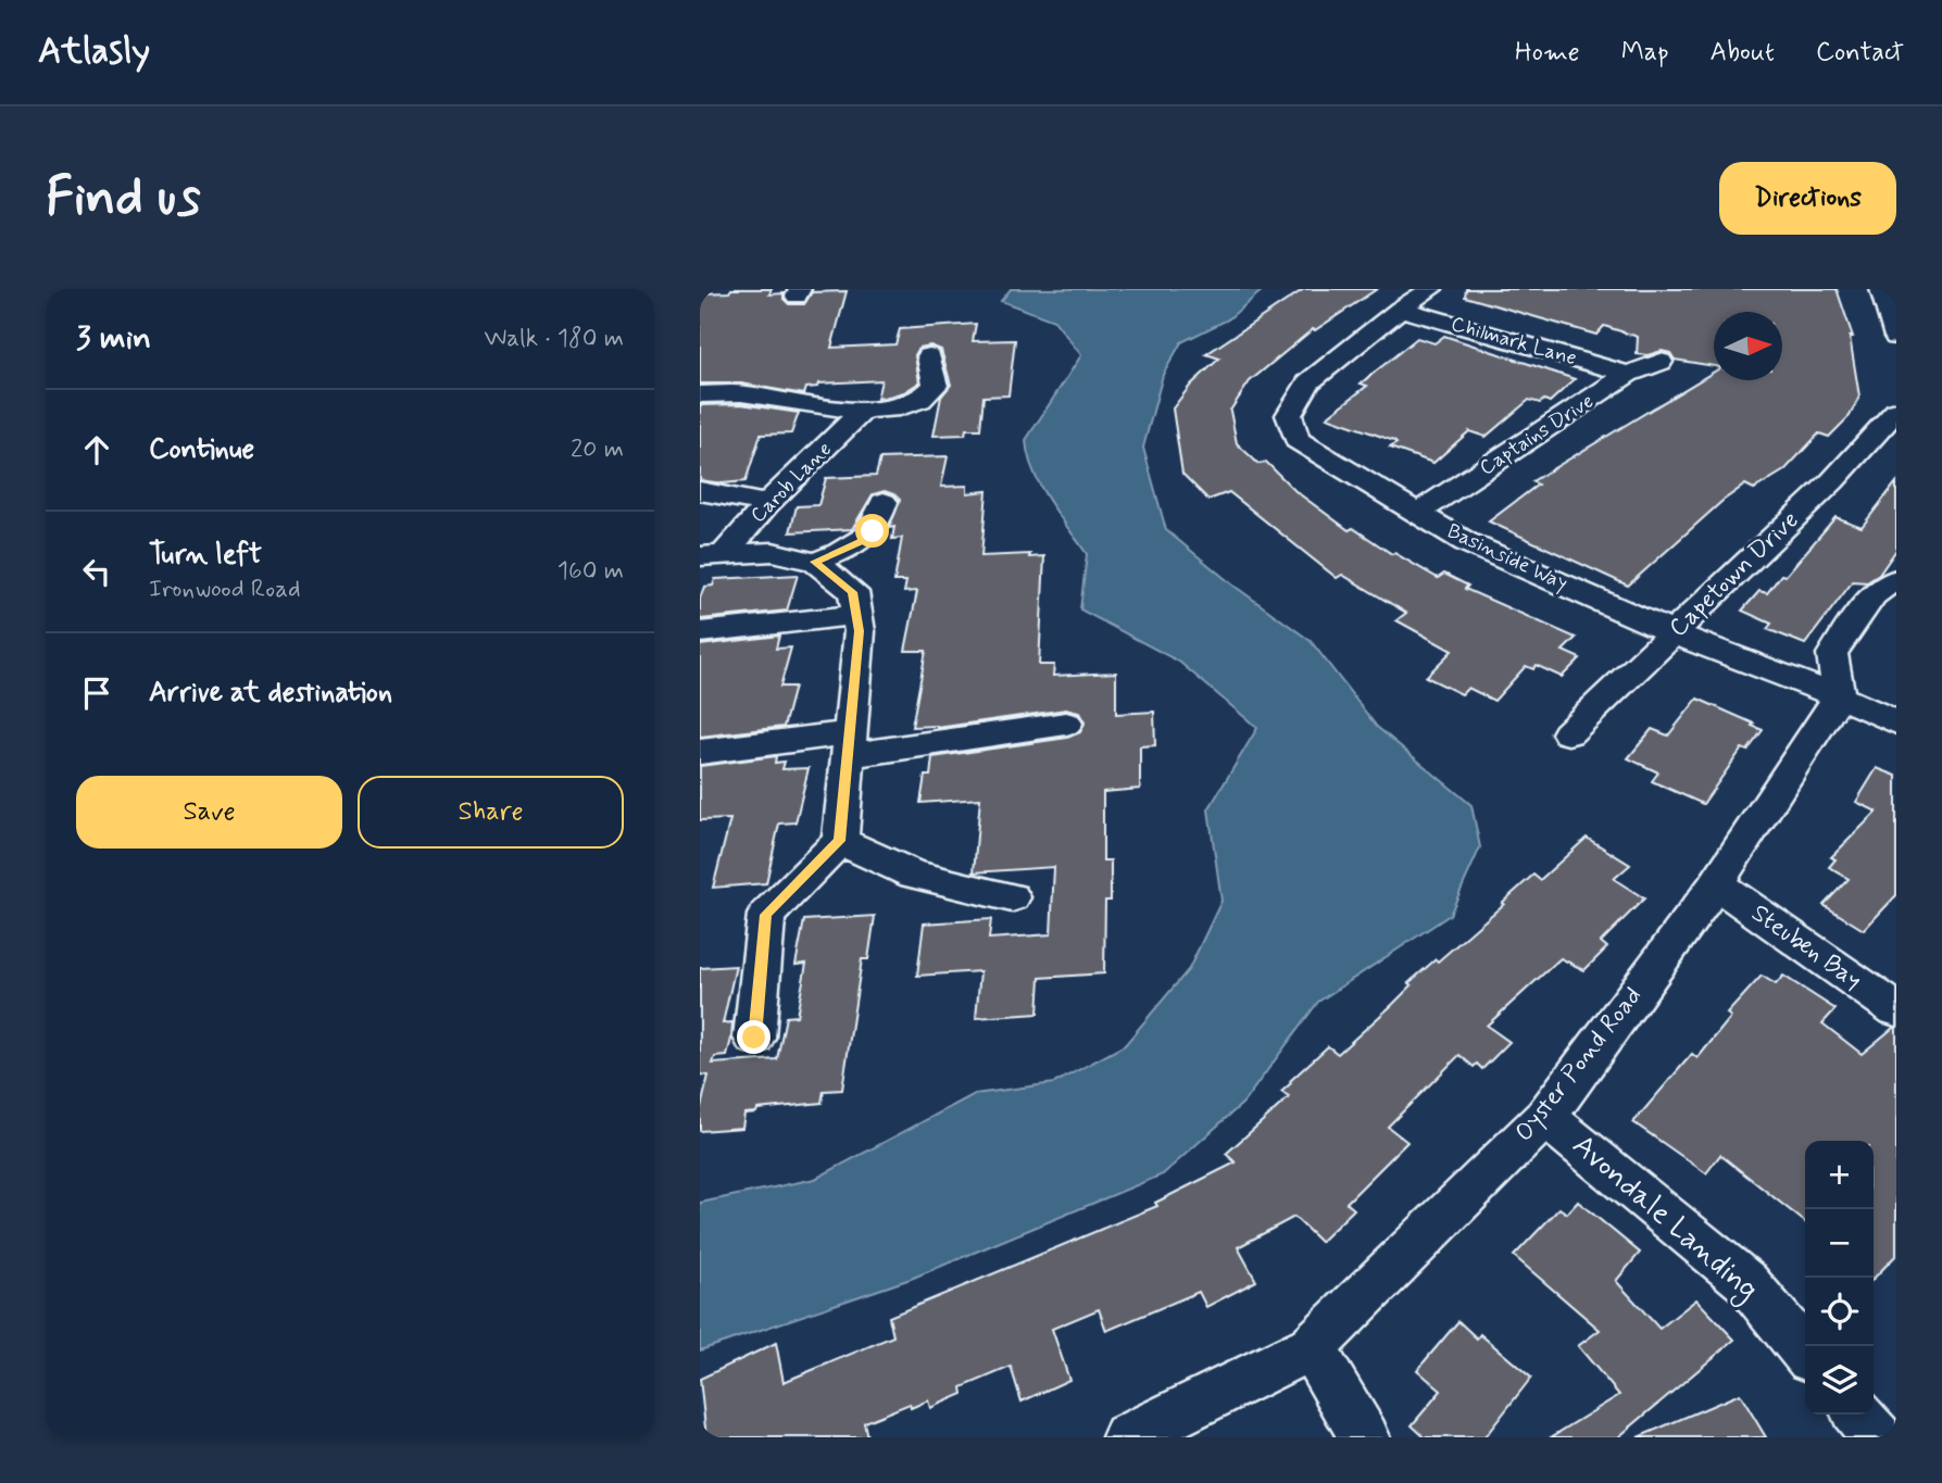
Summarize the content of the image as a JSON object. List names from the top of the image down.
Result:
{
  "streets": {
    "street": [
      "Chilmark Lane",
      "Captains Drive",
      "Carob Lane",
      "Basinside Way",
      "Capetown Drive",
      "Steuben Bay",
      "Oyster Pond Road",
      "Avondale Landing"
    ]
  },
  "crossings": [
    ["Chilmark Lane", "Captains Drive"],
    ["Chilmark Lane", "Basinside Way"],
    ["Captains Drive", "Basinside Way"],
    ["Basinside Way", "Capetown Drive"],
    ["Basinside Way", "Oyster Pond Road"],
    ["Steuben Bay", "Oyster Pond Road"],
    ["Oyster Pond Road", "Avondale Landing"]
  ],
  "north": "right",
  "page": {
    "header": "Atlasly",
    "nav": [
      "Home",
      "Map",
      "About",
      "Contact"
    ],
    "buttons": [
      "Directions",
      ["Save", "Share"]
    ],
    "title": "Find us",
    "heading": ["3 min", "Walk · 180 m"],
    "list": [
      ["Continue", "20 m"],
      ["Turn left", "Ironwood Road", "160 m"],
      "Arrive at destination"
    ],
    "map_buttons": ["+", "−"]
  }
}
